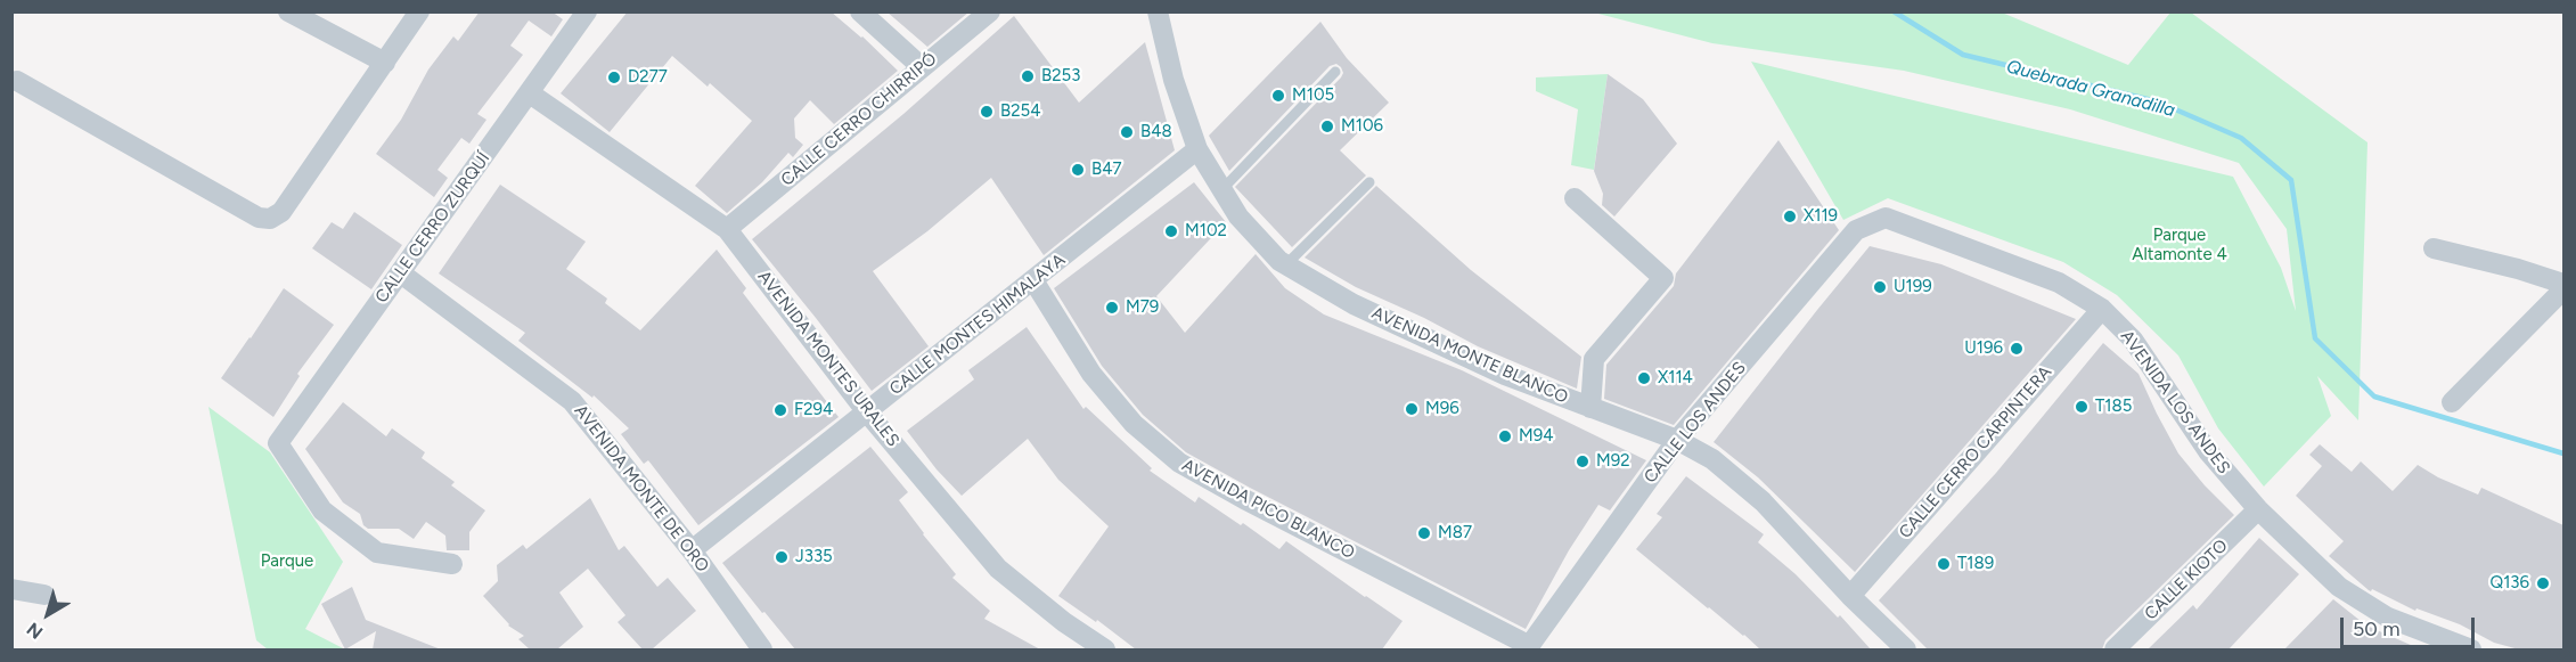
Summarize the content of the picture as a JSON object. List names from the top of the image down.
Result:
{
  "streets": {
    "street": [
      "CALLE CERRO CHIRRIPÓ",
      "CALLE CERRO ZURQUÍ",
      "CALLE MONTES HIMALAYA",
      "AVENIDA MONTE BLANCO",
      "AVENIDA MONTES URALES",
      "AVENIDA LOS ANDES",
      "CALLE LOS ANDES",
      "CALLE CERRO CARPINTERA",
      "AVENIDA MONTE DE ORO",
      "AVENIDA PICO BLANCO",
      "CALLE KIOTO"
    ]
  },
  "crossings": [
    ["CALLE CERRO CHIRRIPÓ", "AVENIDA MONTES URALES"],
    ["CALLE CERRO ZURQUÍ", "AVENIDA MONTES URALES"],
    ["CALLE CERRO ZURQUÍ", "AVENIDA MONTE DE ORO"],
    ["CALLE MONTES HIMALAYA", "AVENIDA MONTE BLANCO"],
    ["CALLE MONTES HIMALAYA", "AVENIDA MONTES URALES"],
    ["CALLE MONTES HIMALAYA", "AVENIDA MONTE DE ORO"],
    ["CALLE MONTES HIMALAYA", "AVENIDA PICO BLANCO"],
    ["AVENIDA MONTE BLANCO", "CALLE LOS ANDES"],
    ["AVENIDA MONTE BLANCO", "CALLE CERRO CARPINTERA"],
    ["AVENIDA LOS ANDES", "CALLE LOS ANDES"],
    ["AVENIDA LOS ANDES", "CALLE CERRO CARPINTERA"],
    ["AVENIDA LOS ANDES", "CALLE KIOTO"],
    ["CALLE LOS ANDES", "AVENIDA PICO BLANCO"]
  ],
  "water": ["Quebrada Granadilla"],
  "parks": ["Parque Altamonte 4", "Parque"],
  "places": [
    "B253",
    "D277",
    "M105",
    "B254",
    "M106",
    "B48",
    "B47",
    "X119",
    "M102",
    "U199",
    "M79",
    "U196",
    "X114",
    "T185",
    "M96",
    "F294",
    "M94",
    "M92",
    "M87",
    "J335",
    "T189",
    "Q136"
  ],
  "scale_bar": "50 m",
  "north": "bottom left"
}
